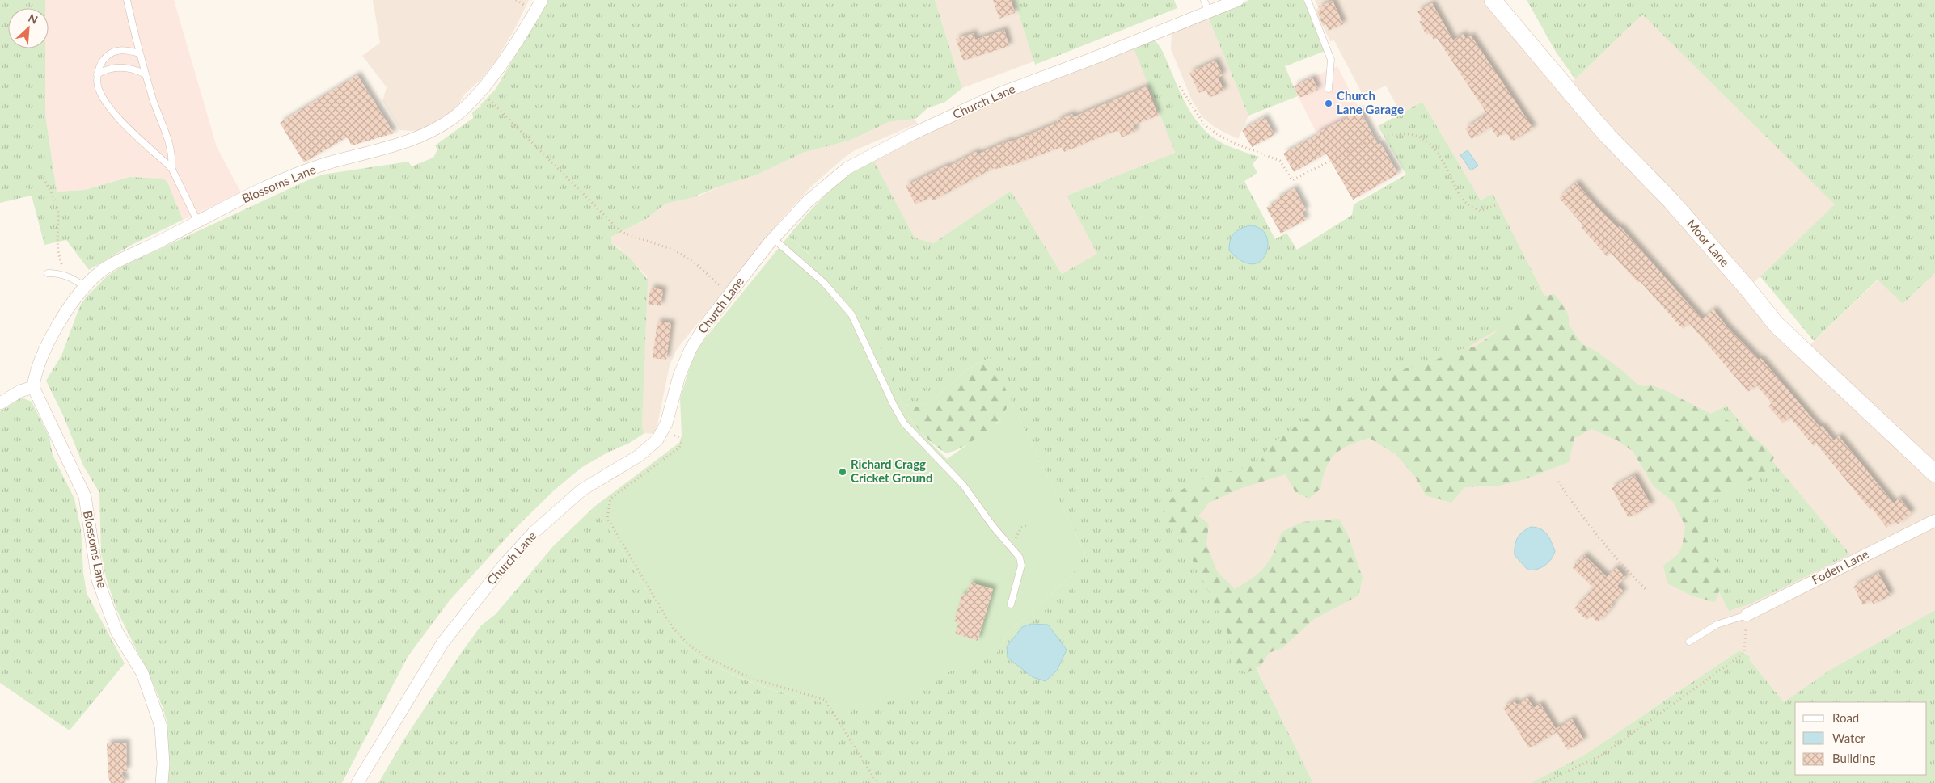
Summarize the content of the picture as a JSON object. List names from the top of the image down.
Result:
{
  "streets": {
    "street": [
      "Church Lane",
      "Blossoms Lane",
      "Moor Lane",
      "Foden Lane"
    ]
  },
  "places": ["Church Lane Garage", "Richard Cragg Cricket Ground"],
  "legend": ["Road", "Water", "Building"],
  "north": "top right"
}
